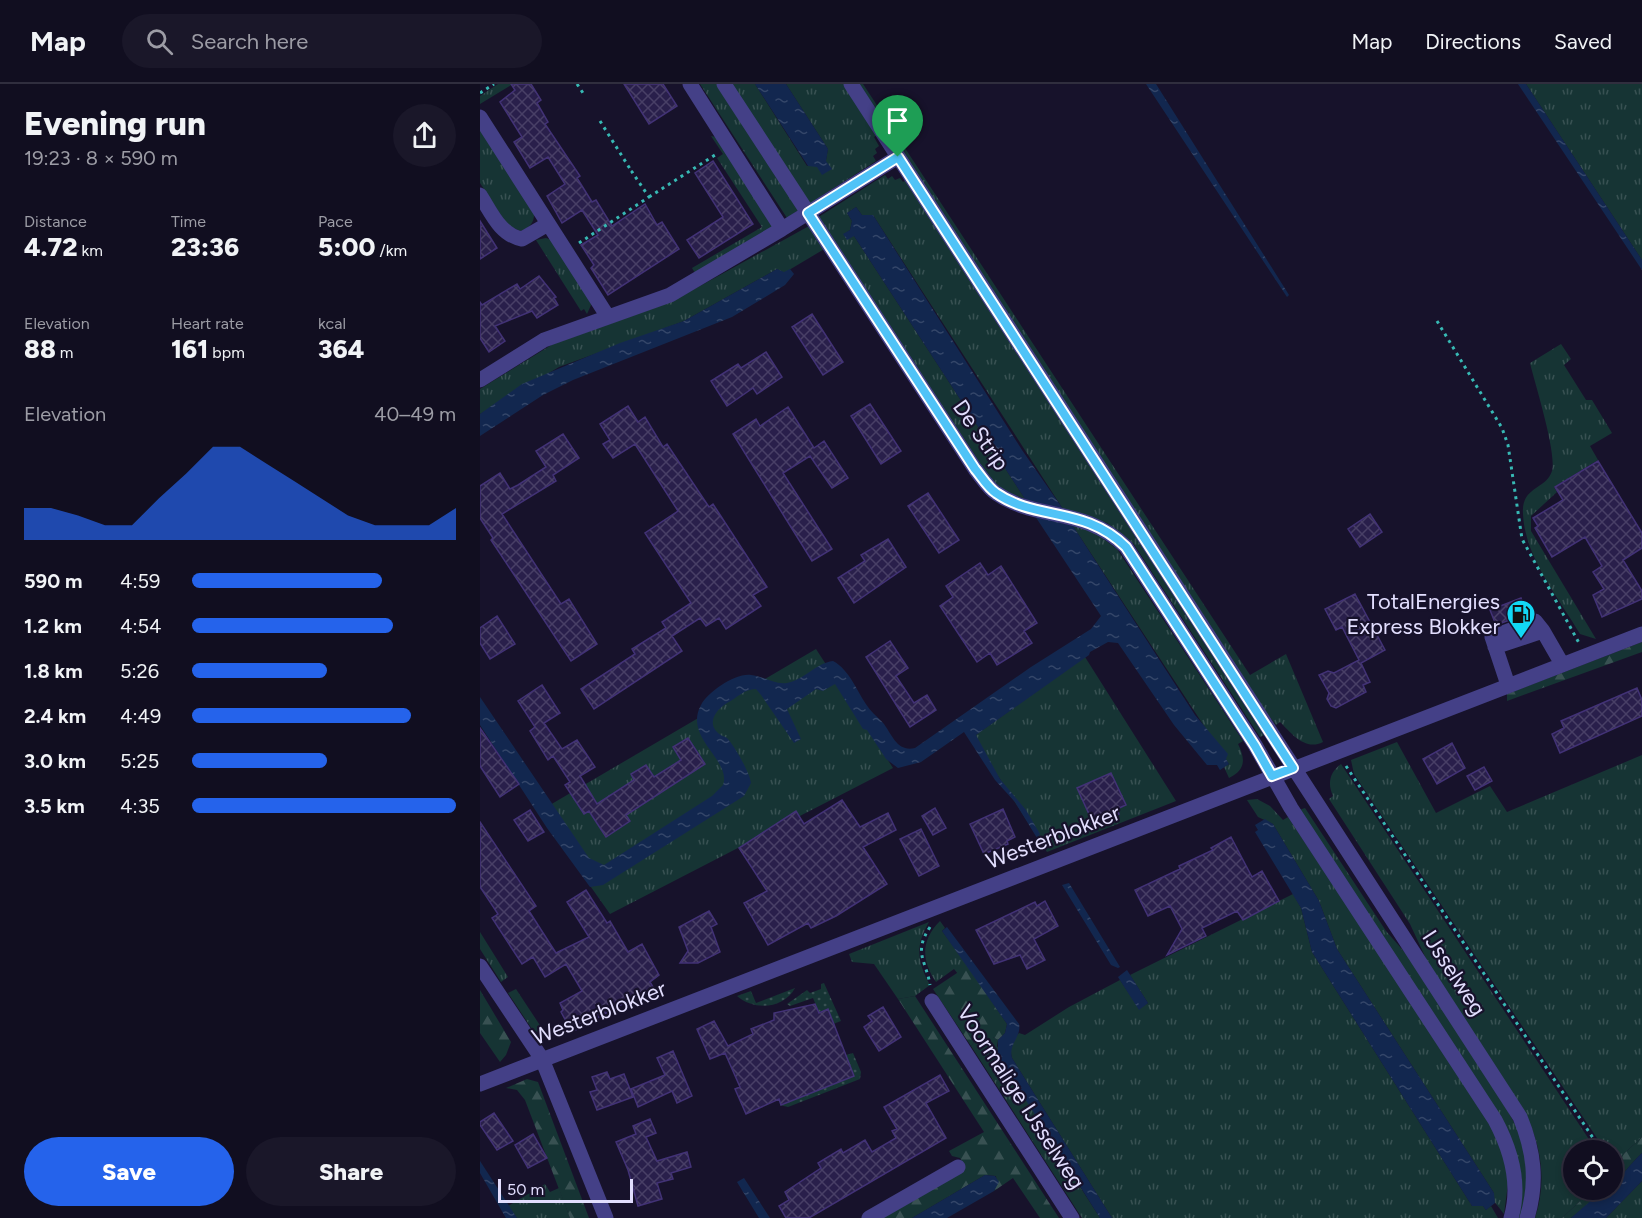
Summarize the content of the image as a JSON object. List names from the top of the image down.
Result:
{
  "streets": {
    "street": [
      "De Strip",
      "Westerblokker",
      "IJsselweg",
      "Voormalige IJsselweg"
    ]
  },
  "crossings": [
    ["De Strip", "Westerblokker"],
    ["De Strip", "IJsselweg"],
    ["Westerblokker", "IJsselweg"]
  ],
  "places": {
    "fuel station": ["TotalEnergies Express Blokker"]
  },
  "scale_bar": "50 m",
  "page": {
    "header": "Map",
    "search": "Search here",
    "nav": ["Map", "Directions", "Saved"],
    "heading": ["Evening run", "19:23 · 8 × 590 m"],
    "stats": [
      ["Distance", "4.72 km"],
      ["Time", "23:36"],
      ["Pace", "5:00 /km"],
      ["Elevation", "88 m"],
      ["Heart rate", "161 bpm"],
      ["kcal", "364"]
    ],
    "chart": ["Elevation", "40–49 m"],
    "list": [
      {
        "name": "590 m",
        "note": "4:59"
      },
      {
        "name": "1.2 km",
        "note": "4:54"
      },
      {
        "name": "1.8 km",
        "note": "5:26"
      },
      {
        "name": "2.4 km",
        "note": "4:49"
      },
      {
        "name": "3.0 km",
        "note": "5:25"
      },
      {
        "name": "3.5 km",
        "note": "4:35"
      }
    ],
    "buttons": ["Save", "Share"],
    "scale": "50 m"
  }
}
